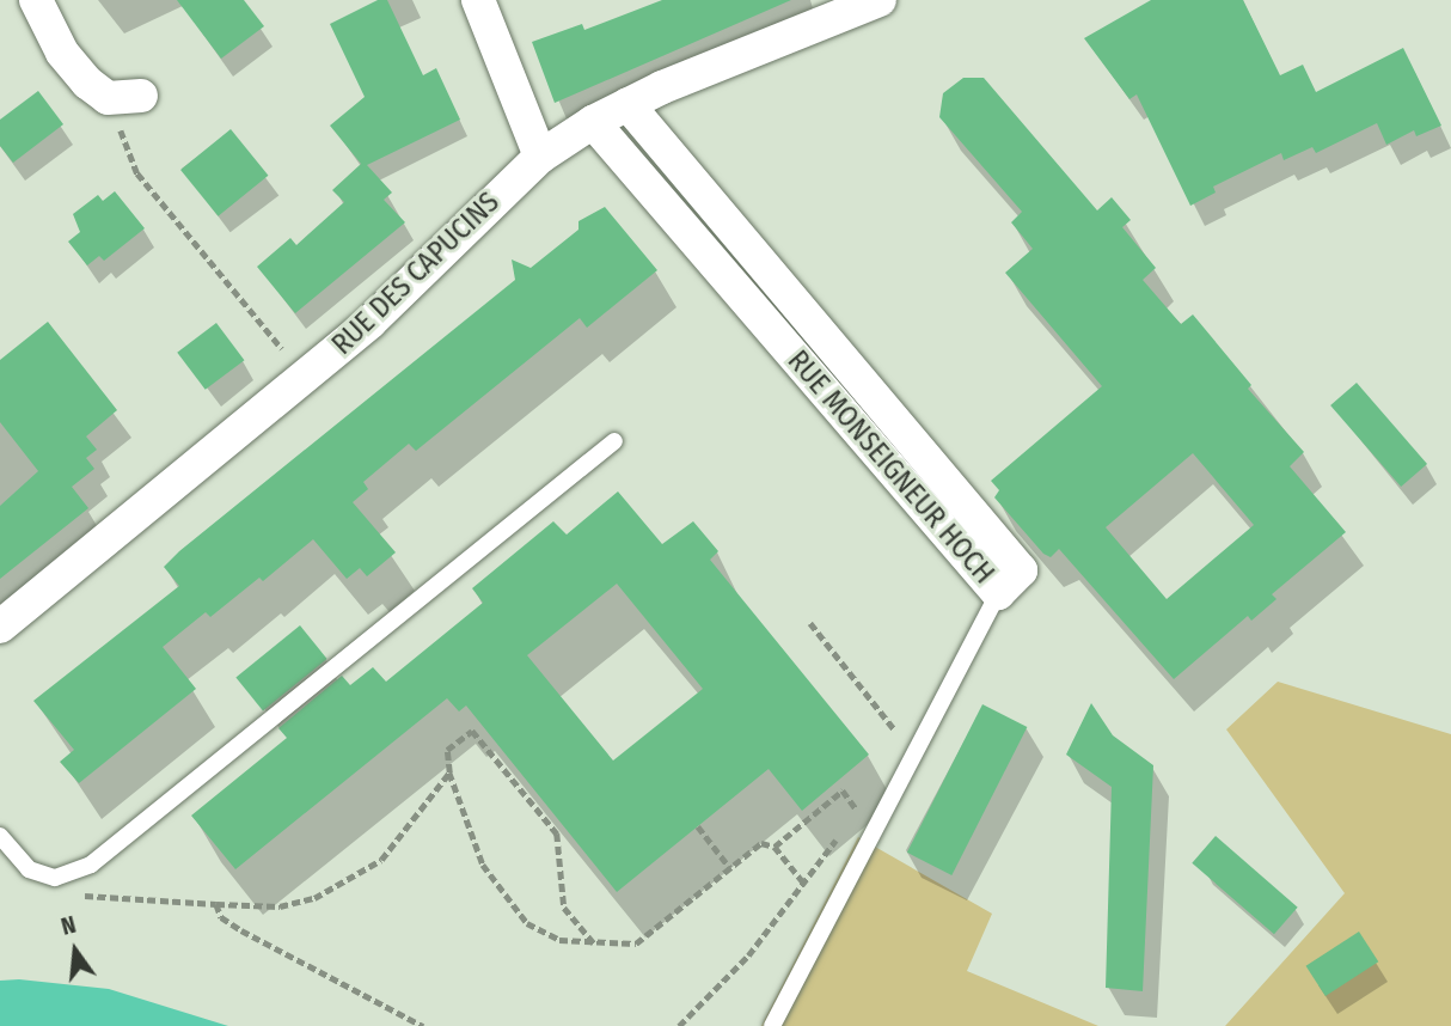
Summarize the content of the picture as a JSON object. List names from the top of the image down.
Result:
{
  "streets": {
    "street": ["RUE DES CAPUCINS", "RUE MONSEIGNEUR HOCH"]
  },
  "crossings": [
    ["RUE DES CAPUCINS", "RUE MONSEIGNEUR HOCH"]
  ],
  "north": "top"
}
